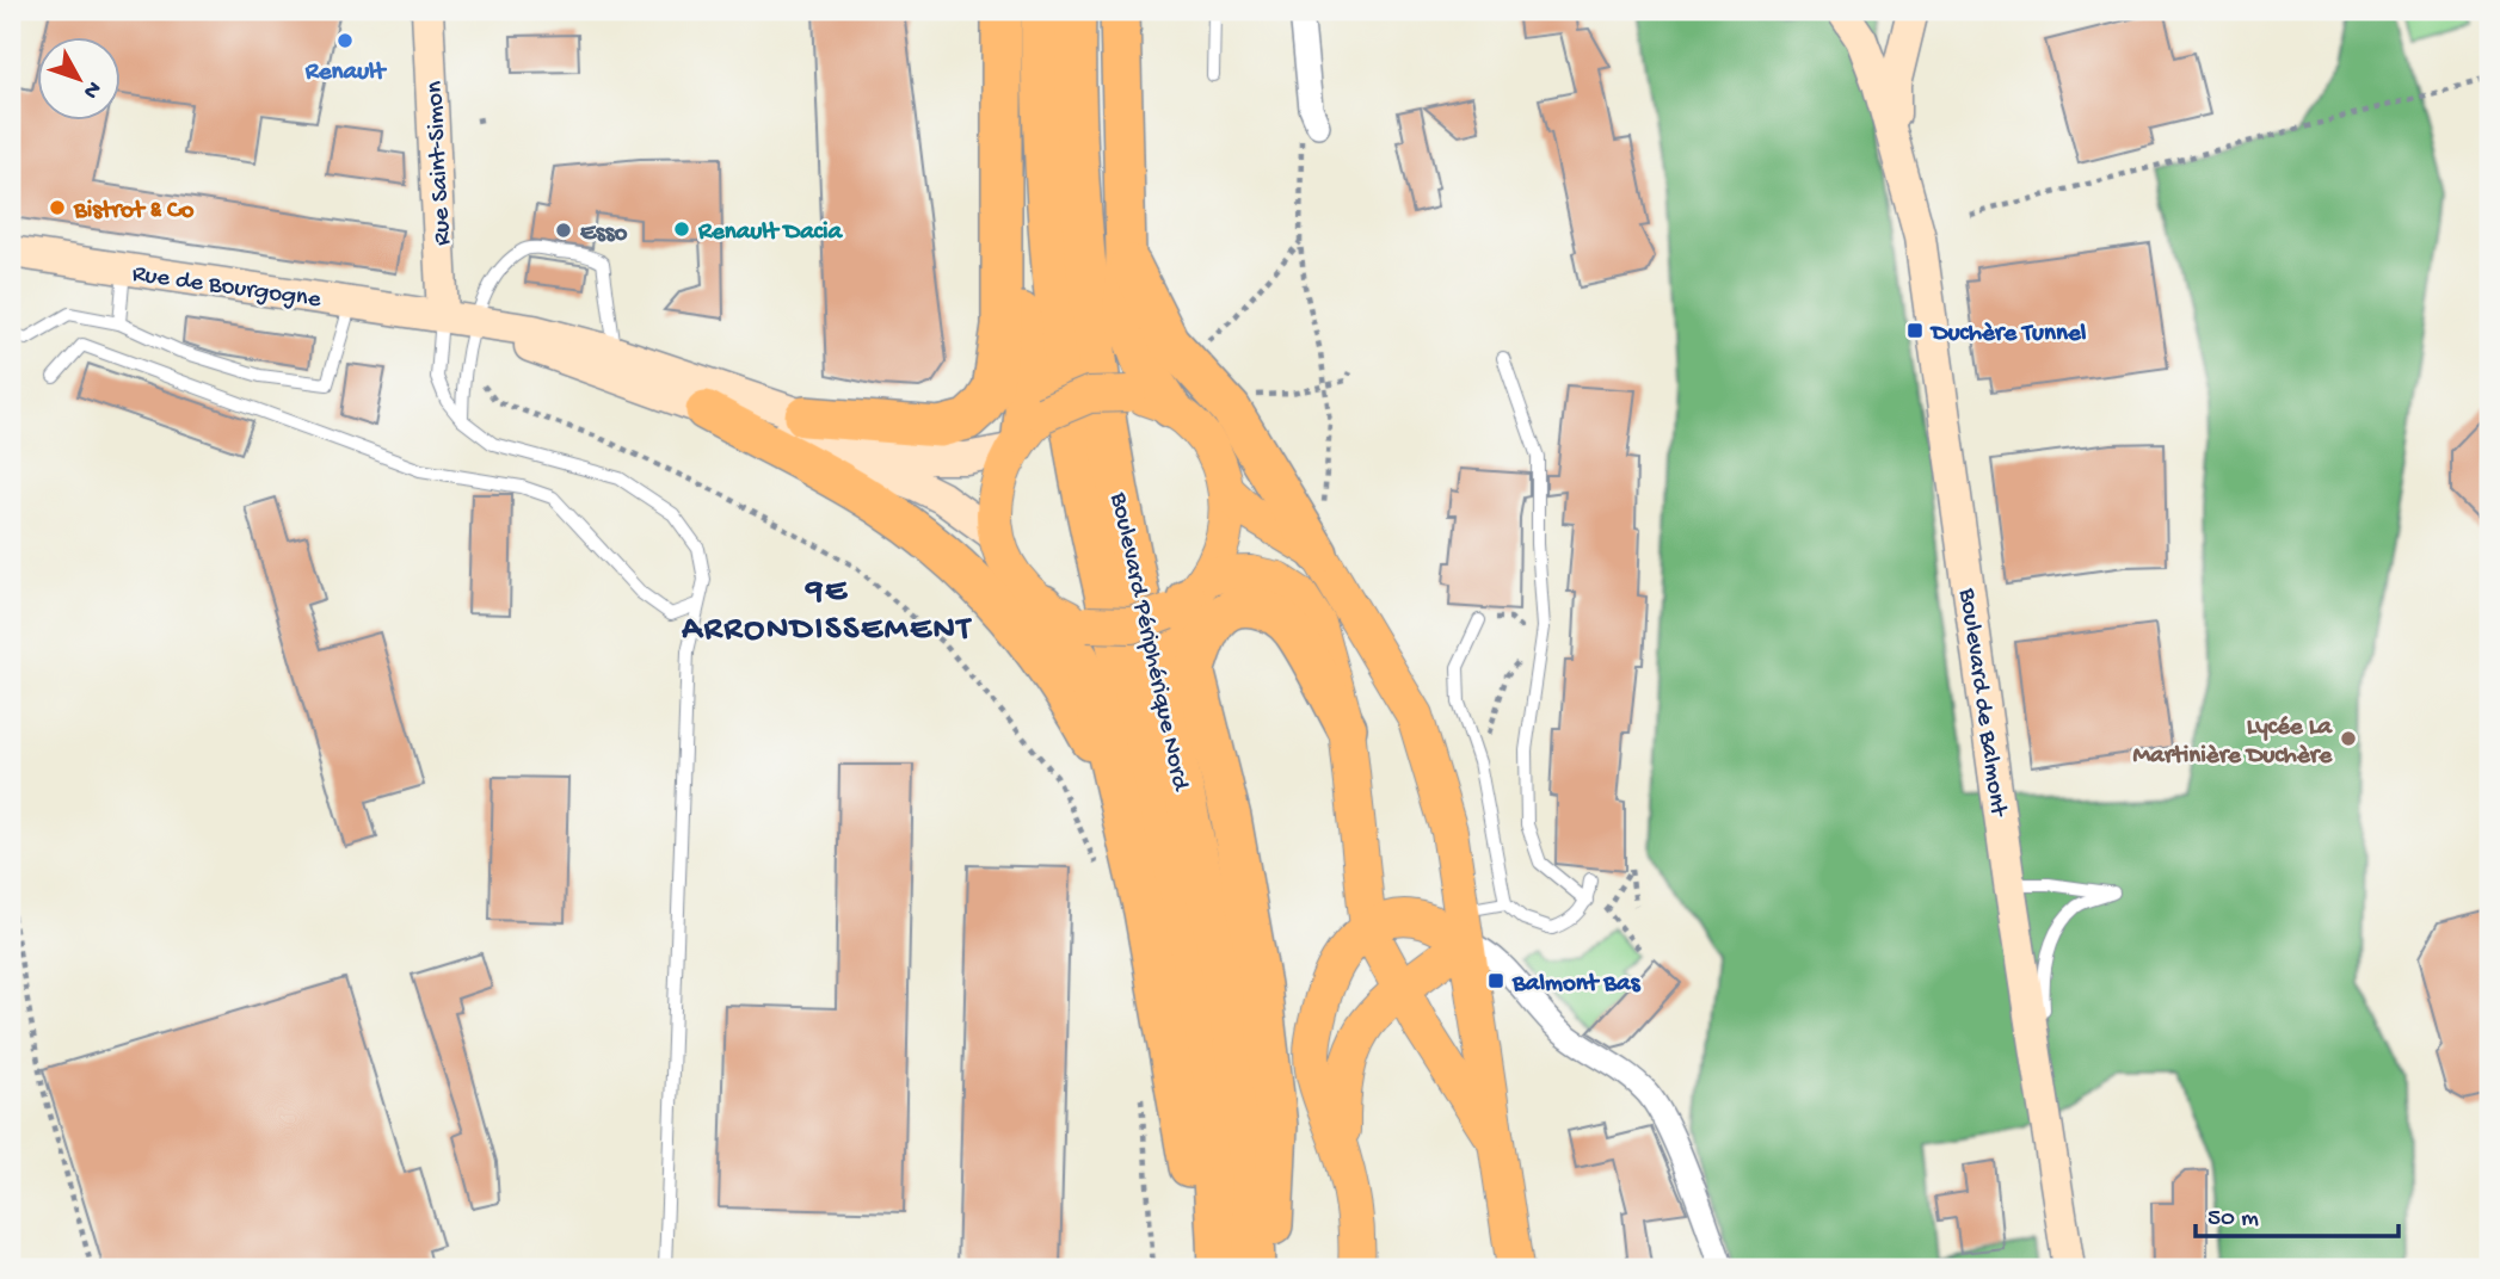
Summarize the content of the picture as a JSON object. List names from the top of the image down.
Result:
{
  "streets": {
    "highway": ["Boulevard Périphérique Nord"],
    "street": ["Rue Saint-Simon", "Rue de Bourgogne", "Boulevard de Balmont"]
  },
  "crossings": [
    ["Rue Saint-Simon", "Rue de Bourgogne"]
  ],
  "districts": ["9E ARRONDISSEMENT"],
  "places": {
    "other": [
      "Renault",
      "Bistrot & Co",
      "Renault Dacia",
      "Esso",
      "Lycée La Martinière Duchère"
    ],
    "transit": ["Duchère Tunnel", "Balmont Bas"]
  },
  "scale_bar": "50 m",
  "north": "bottom right"
}
